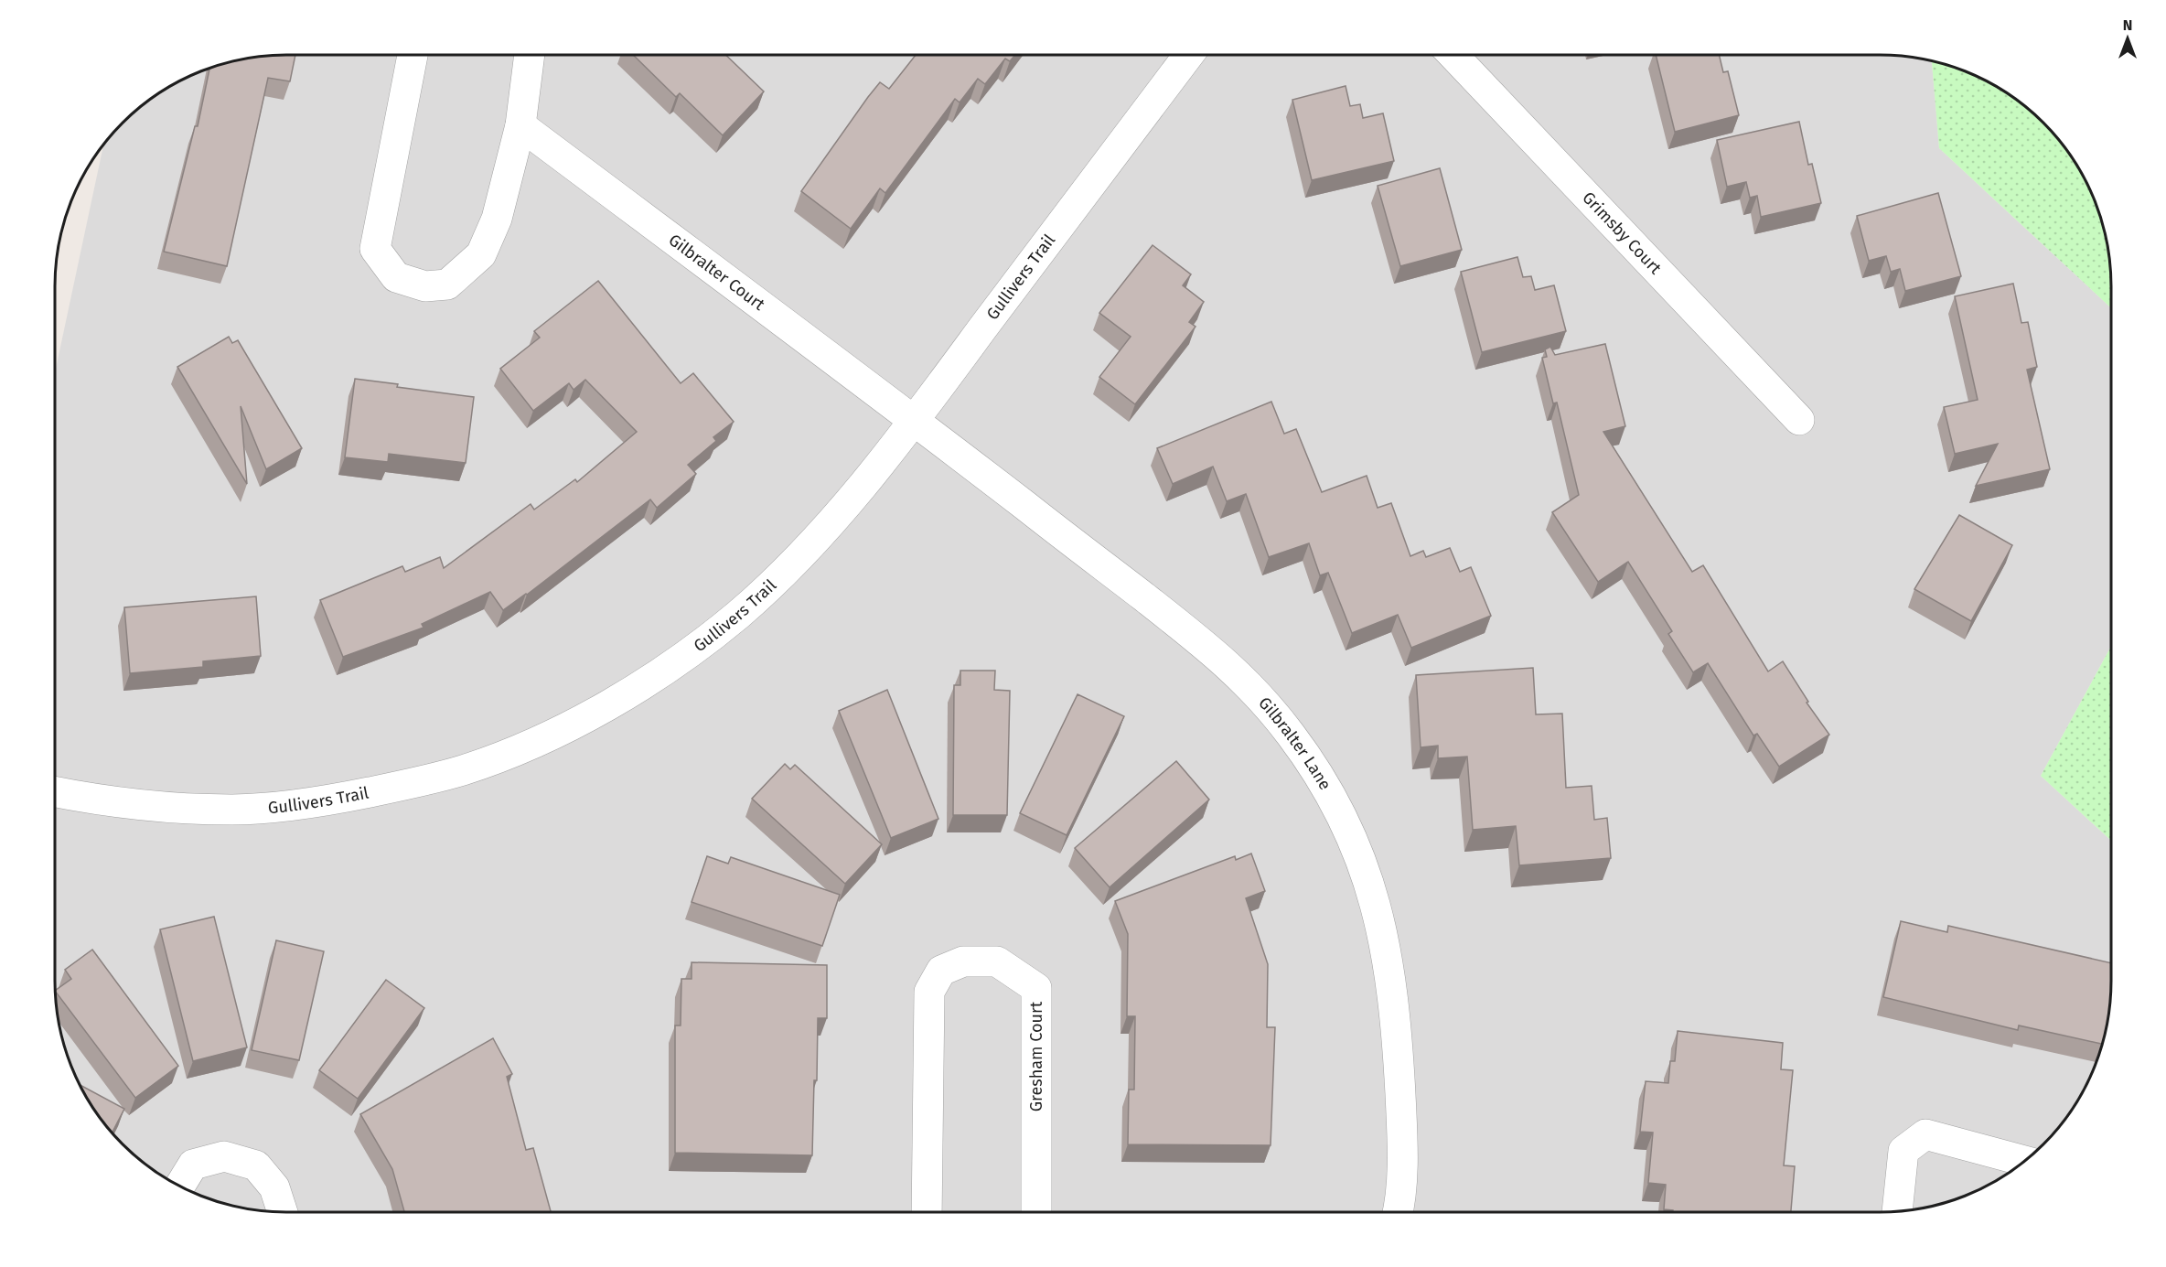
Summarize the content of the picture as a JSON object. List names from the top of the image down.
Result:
{
  "streets": {
    "street": [
      "Grimsby Court",
      "Gilbralter Court",
      "Gullivers Trail",
      "Gilbralter Lane",
      "Gresham Court"
    ]
  },
  "crossings": [
    ["Gilbralter Court", "Gullivers Trail"],
    ["Gilbralter Court", "Gilbralter Lane"],
    ["Gullivers Trail", "Gilbralter Lane"]
  ],
  "north": "top"
}
